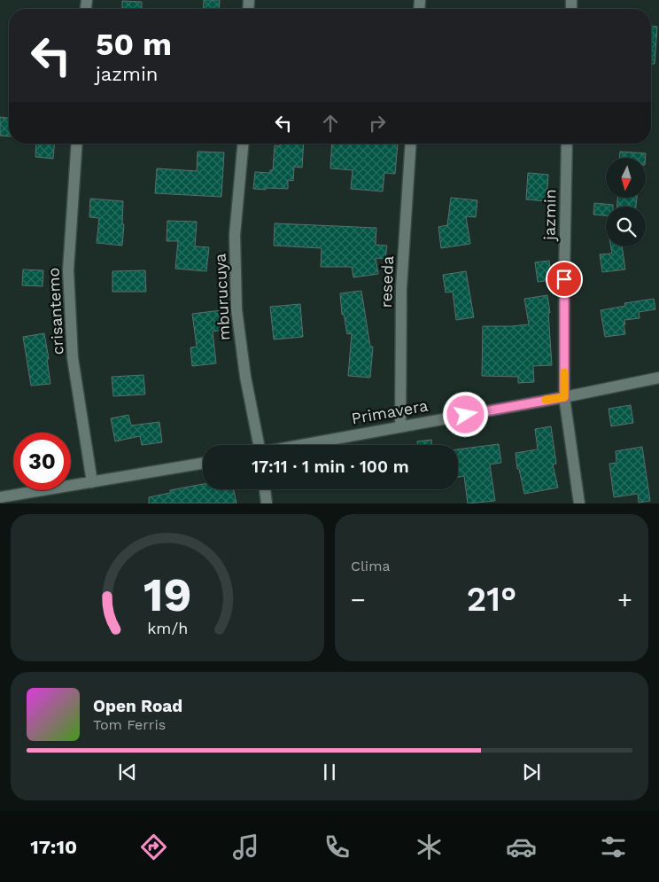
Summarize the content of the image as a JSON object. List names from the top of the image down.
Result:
{
  "streets": {
    "street": [
      "jazmin",
      "reseda",
      "mburucuya",
      "crisantemo",
      "Primavera"
    ]
  },
  "crossings": [
    ["jazmin", "Primavera"],
    ["reseda", "Primavera"]
  ],
  "north": "bottom",
  "page": {
    "turn": ["50 m", "jazmin"],
    "limit": "30",
    "trip": "17:11 · 1 min · 100 m",
    "tile": "Clima",
    "heat": ["−", "21°", "+"],
    "song": ["Open Road", "Tom Ferris"],
    "tabs": "17:10",
    "gauge": ["19", "km/h"]
  }
}
